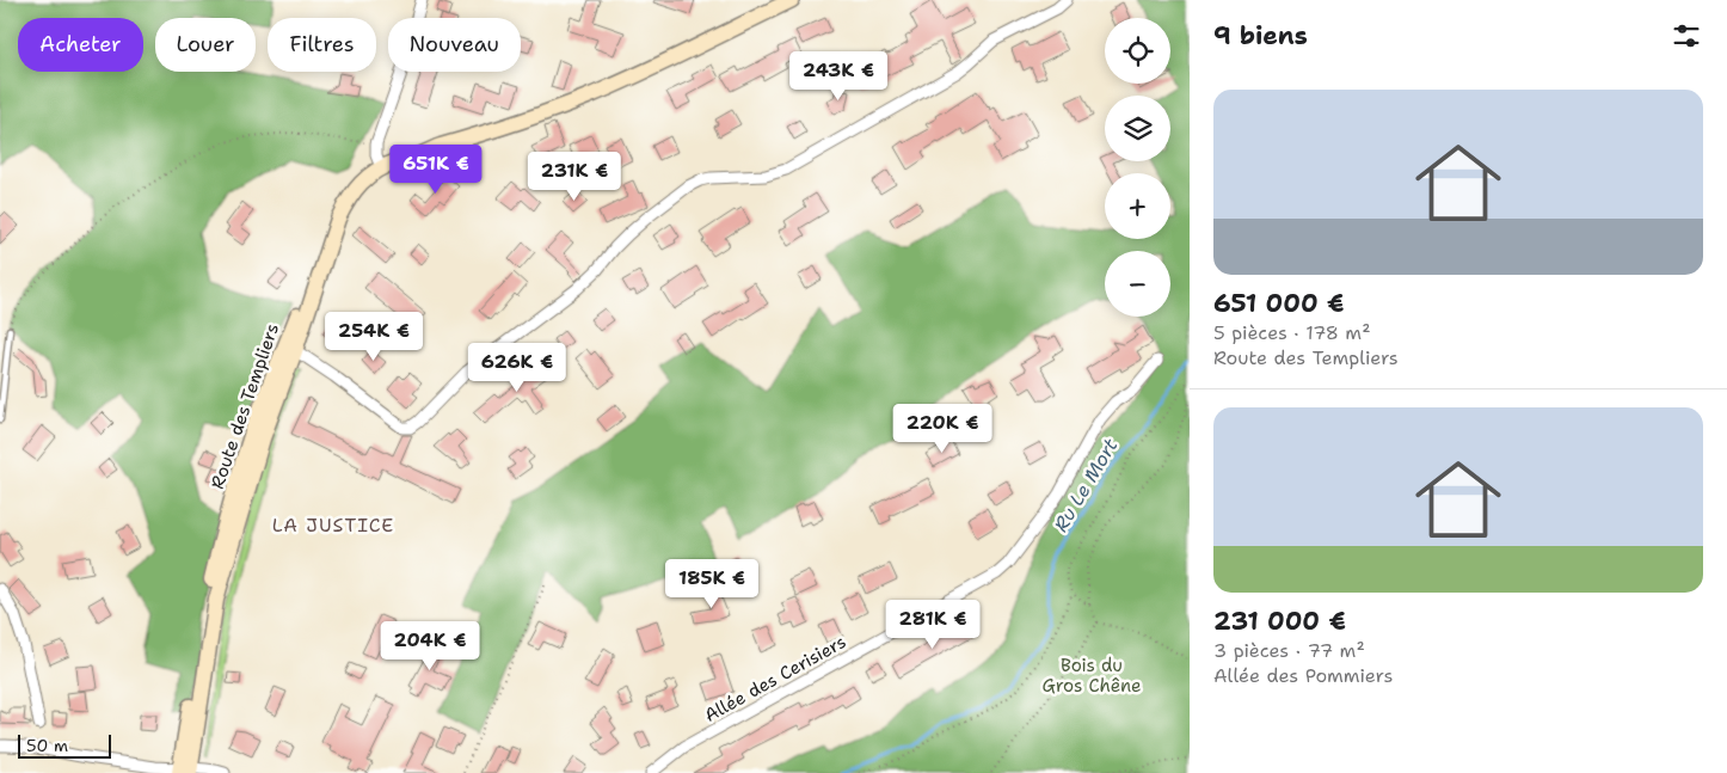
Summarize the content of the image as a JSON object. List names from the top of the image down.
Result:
{
  "streets": {
    "main road": ["Route des Templiers"],
    "street": ["Allée des Cerisiers"]
  },
  "districts": ["LA JUSTICE"],
  "water": ["Ru Le Mort"],
  "parks": ["Bois du Gros Chêne"],
  "scale_bar": "50 m",
  "page": {
    "heading": "9 biens",
    "map_buttons": ["+", "−"],
    "chip": [
      "Acheter",
      "Louer",
      "Filtres",
      "Nouveau"
    ],
    "price": [
      "243K €",
      "651K €",
      "231K €",
      "254K €",
      "626K €",
      "220K €",
      "185K €",
      "281K €",
      "204K €"
    ],
    "list": [
      {
        "name": "651 000 €",
        "note": "5 pièces · 178 m² · Route des Templiers"
      },
      {
        "name": "231 000 €",
        "note": "3 pièces · 77 m² · Allée des Pommiers"
      }
    ],
    "scale": "50 m"
  }
}
